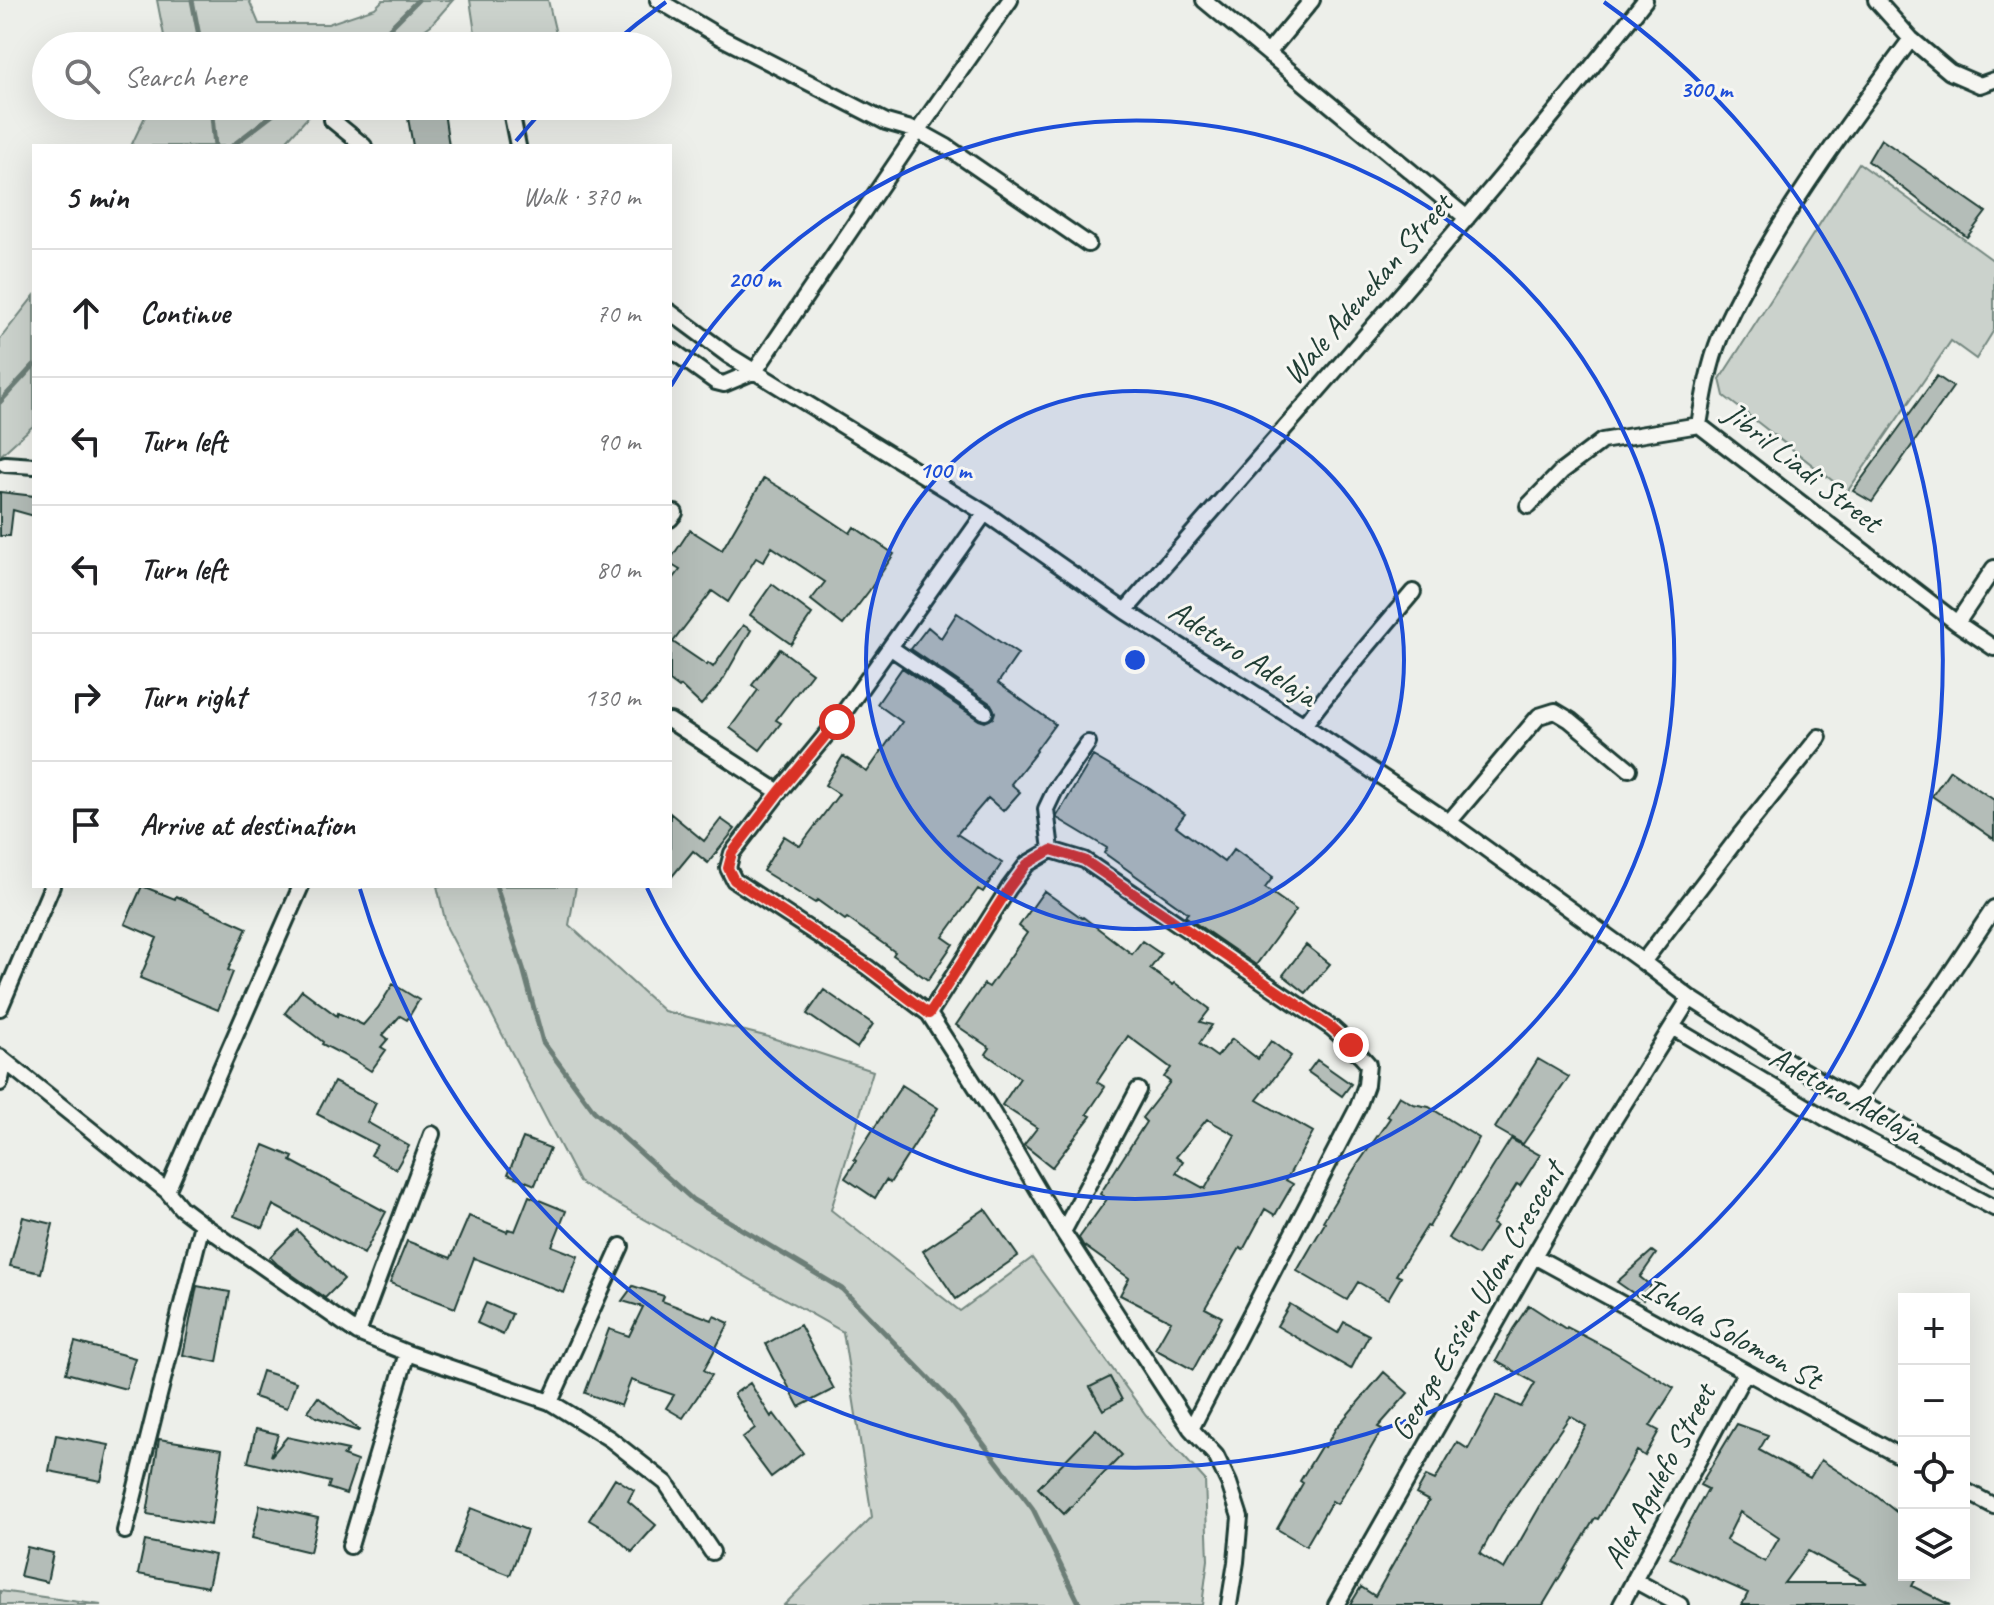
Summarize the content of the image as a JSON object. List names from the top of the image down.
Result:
{
  "streets": {
    "street": [
      "Wale Adenekan Street",
      "Jibril Liadi Street",
      "Adetoro Adelaja",
      "George Essien Udom Crescent",
      "Ishola Solomon St",
      "Alex Agulefo Street"
    ]
  },
  "crossings": [
    ["Wale Adenekan Street", "Adetoro Adelaja"],
    ["Adetoro Adelaja", "George Essien Udom Crescent"],
    ["George Essien Udom Crescent", "Ishola Solomon St"],
    ["Ishola Solomon St", "Alex Agulefo Street"]
  ],
  "page": {
    "search": "Search here",
    "heading": ["5 min", "Walk · 370 m"],
    "list": [
      ["Continue", "70 m"],
      ["Turn left", "90 m"],
      ["Turn left", "80 m"],
      ["Turn right", "130 m"],
      "Arrive at destination"
    ],
    "map_buttons": ["+", "−"]
  },
  "rings": ["300 m", "200 m", "100 m"]
}
